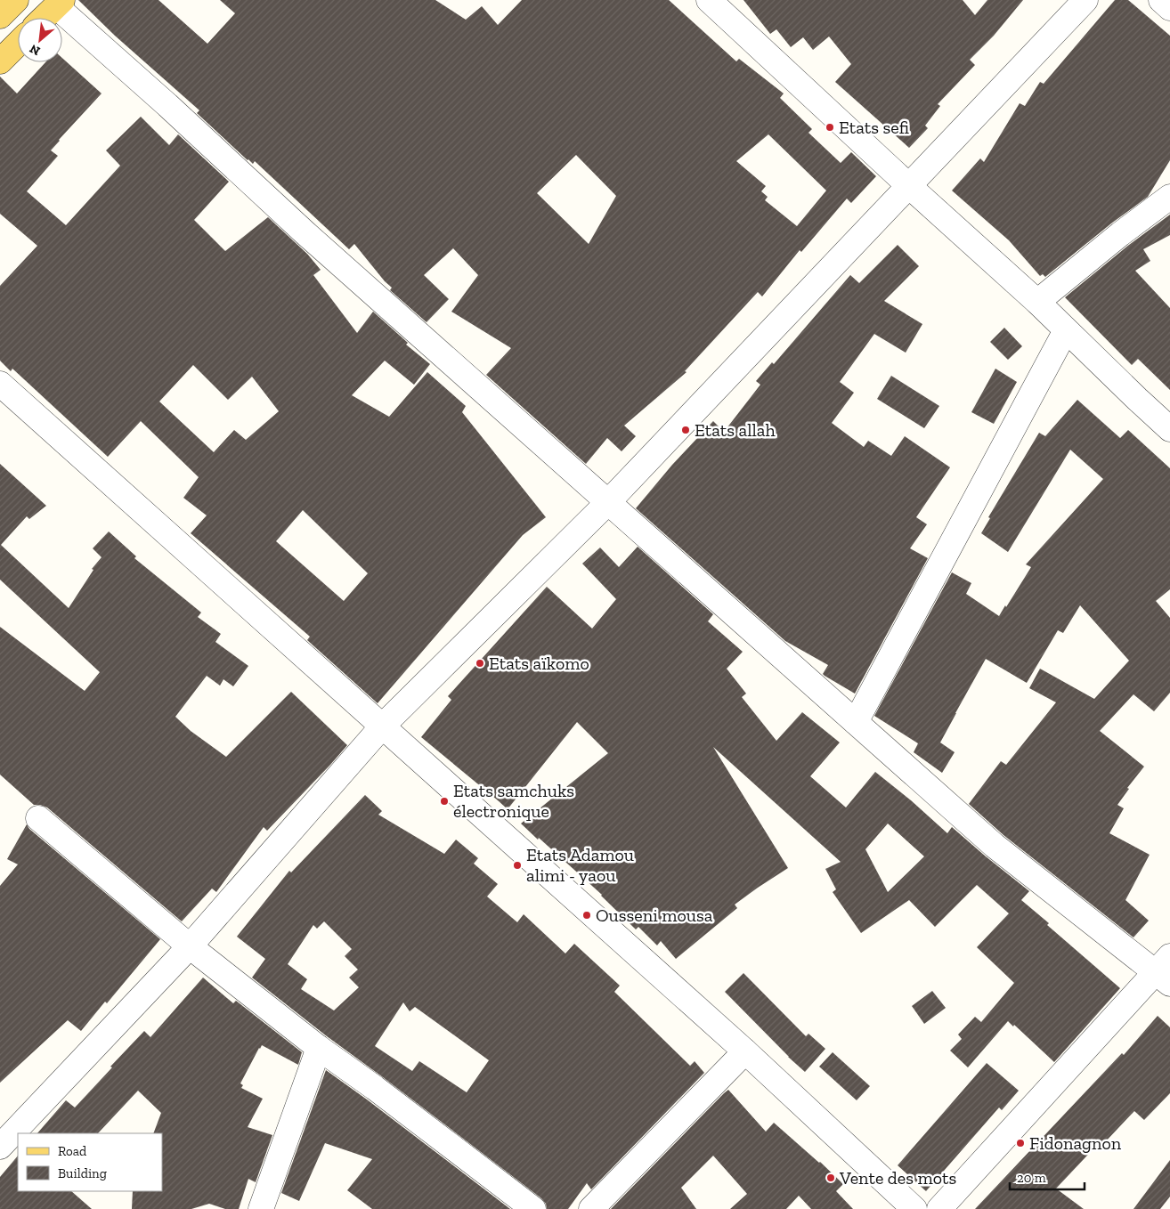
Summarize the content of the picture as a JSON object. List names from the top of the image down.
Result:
{
  "places": [
    "Etats sefi",
    "Etats allah",
    "Etats aïkomo",
    "Etats samchuks électronique",
    "Etats Adamou alimi - yaou",
    "Ousseni mousa",
    "Fidonagnon",
    "Vente des mots"
  ],
  "legend": ["Road", "Building"],
  "scale_bar": "20 m",
  "north": "bottom left"
}
